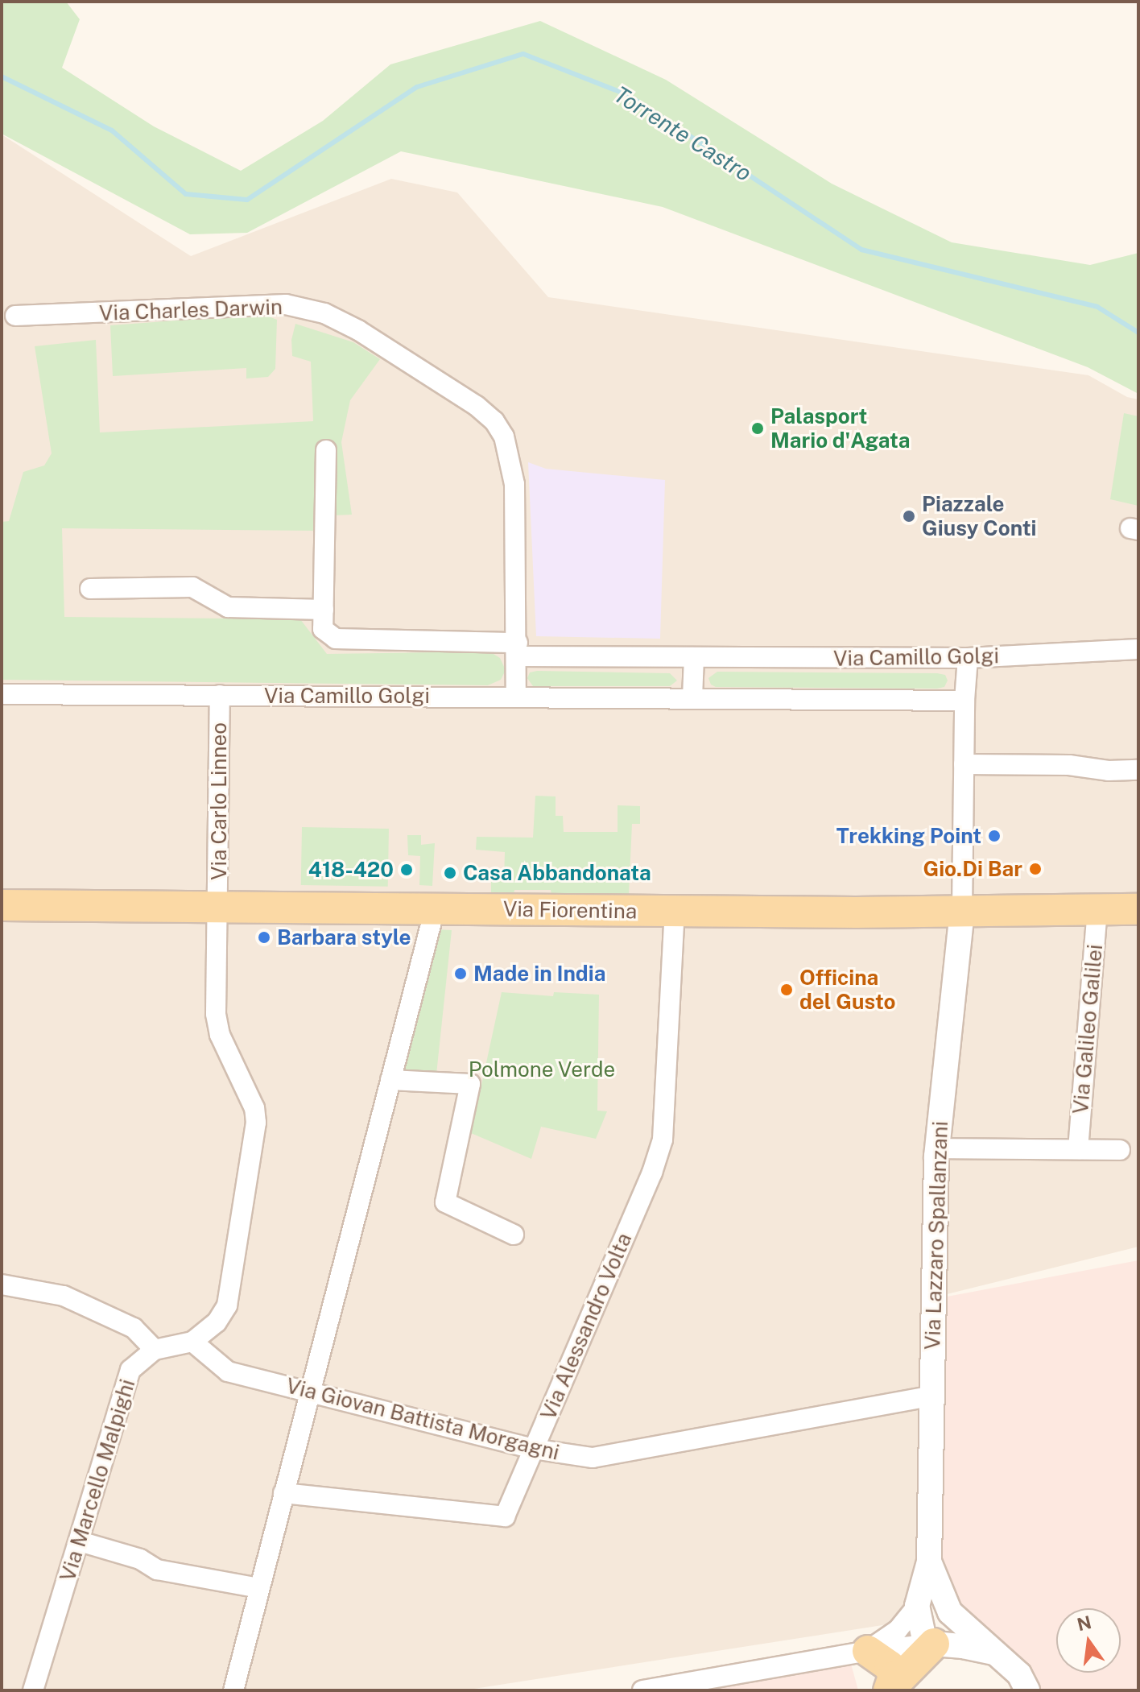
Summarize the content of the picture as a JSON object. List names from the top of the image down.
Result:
{
  "streets": {
    "main road": ["Via Fiorentina"],
    "street": [
      "Via Charles Darwin",
      "Via Camillo Golgi",
      "Via Carlo Linneo",
      "Via Galileo Galilei",
      "Via Lazzaro Spallanzani",
      "Via Alessandro Volta",
      "Via Giovan Battista Morgagni",
      "Via Marcello Malpighi"
    ]
  },
  "crossings": [
    ["Via Charles Darwin", "Via Camillo Golgi"],
    ["Via Camillo Golgi", "Via Carlo Linneo"],
    ["Via Carlo Linneo", "Via Fiorentina"],
    ["Via Carlo Linneo", "Via Marcello Malpighi"],
    ["Via Fiorentina", "Via Galileo Galilei"],
    ["Via Fiorentina", "Via Lazzaro Spallanzani"],
    ["Via Fiorentina", "Via Alessandro Volta"],
    ["Via Fiorentina", "Via Marcello Malpighi"],
    ["Via Lazzaro Spallanzani", "Via Giovan Battista Morgagni"],
    ["Via Alessandro Volta", "Via Giovan Battista Morgagni"],
    ["Via Giovan Battista Morgagni", "Via Marcello Malpighi"]
  ],
  "water": ["Torrente Castro"],
  "parks": ["Polmone Verde"],
  "places": [
    "Palasport Mario d'Agata",
    "Piazzale Giusy Conti",
    "Trekking Point",
    "Gio.Di Bar",
    "418-420",
    "Casa Abbandonata",
    "Barbara style",
    "Made in India",
    "Officina del Gusto"
  ],
  "north": "top"
}
